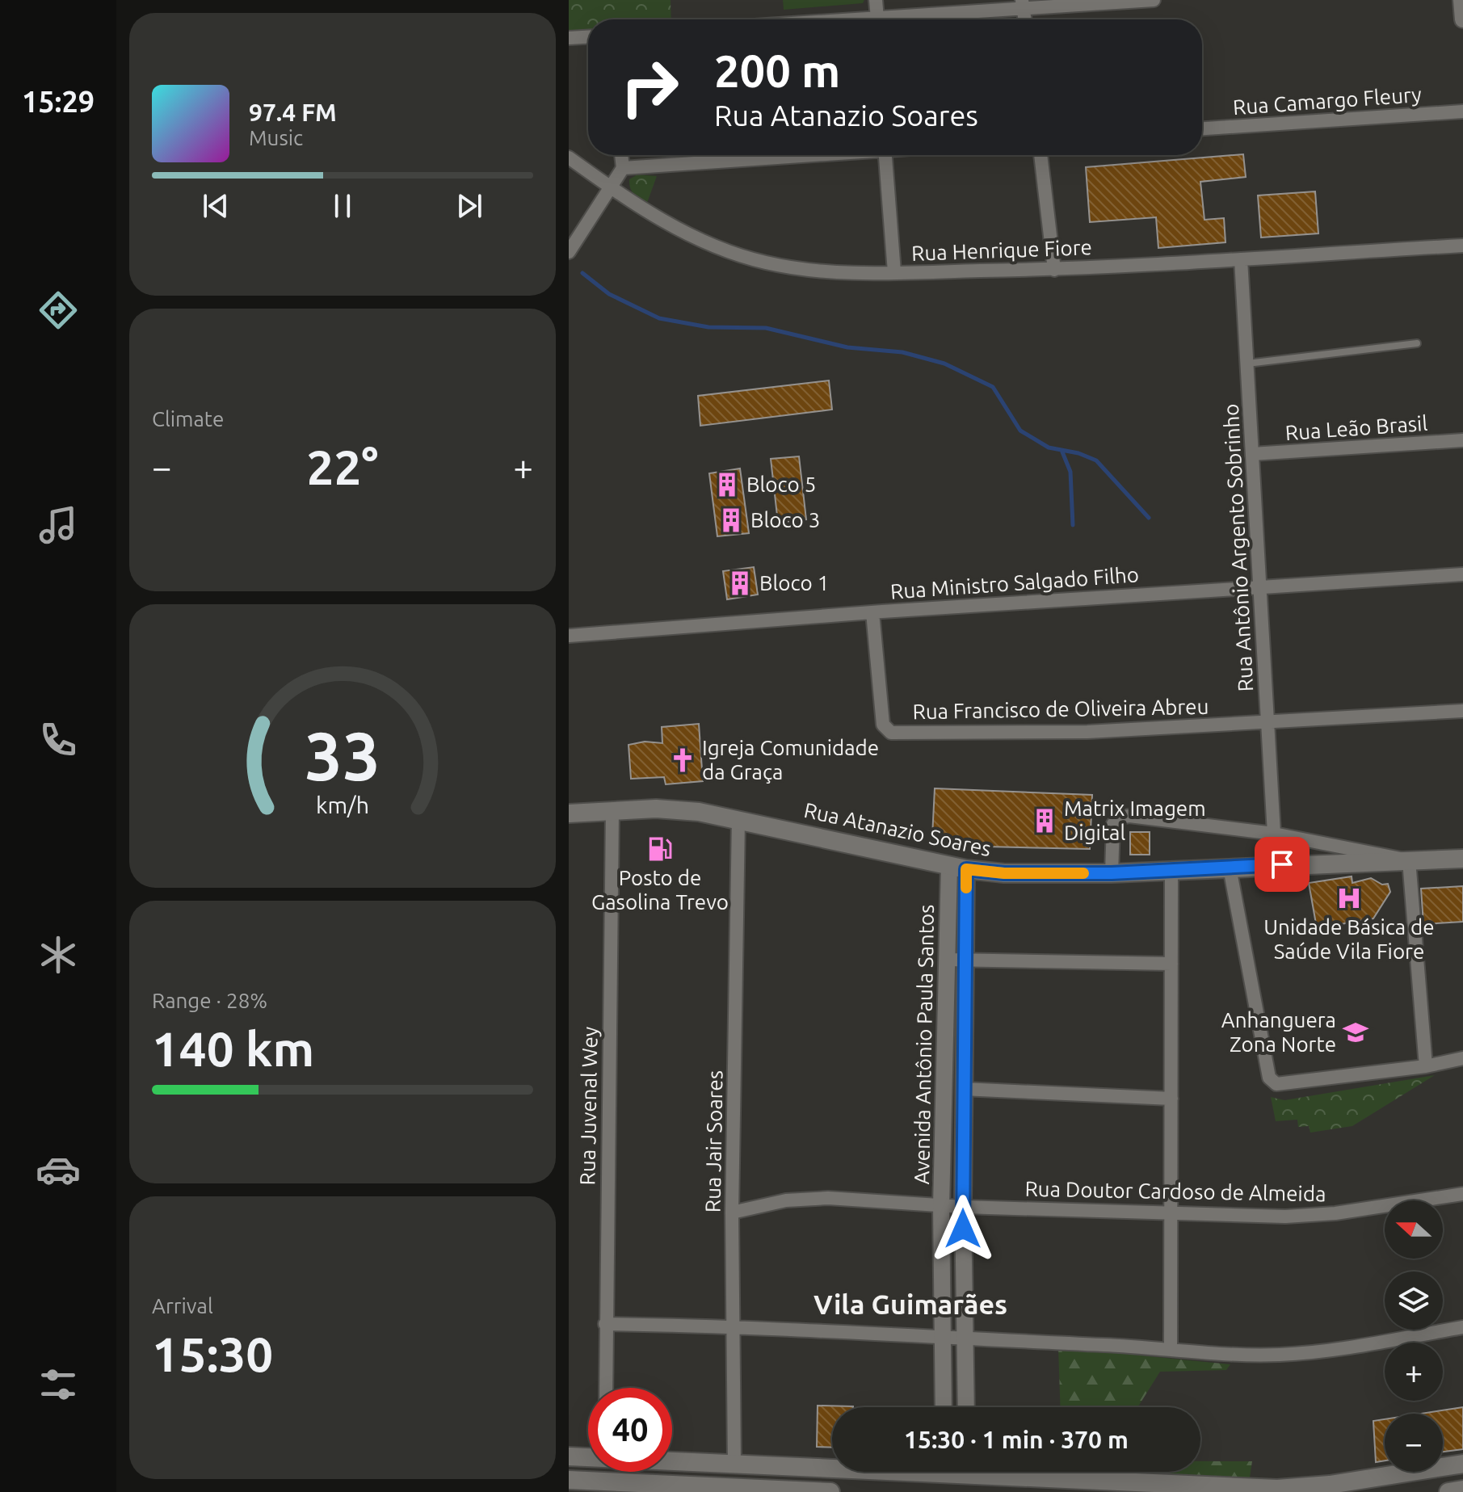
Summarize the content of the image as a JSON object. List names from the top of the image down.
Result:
{
  "streets": {
    "main road": ["Rua Atanazio Soares"],
    "street": [
      "Rua Camargo Fleury",
      "Rua Henrique Fiore",
      "Rua Leão Brasil",
      "Rua Antônio Argento Sobrinho",
      "Rua Ministro Salgado Filho",
      "Rua Francisco de Oliveira Abreu",
      "Avenida Antônio Paula Santos",
      "Rua Juvenal Wey",
      "Rua Jair Soares",
      "Rua Doutor Cardoso de Almeida"
    ]
  },
  "crossings": [
    ["Rua Henrique Fiore", "Rua Antônio Argento Sobrinho"],
    ["Rua Leão Brasil", "Rua Antônio Argento Sobrinho"],
    ["Rua Antônio Argento Sobrinho", "Rua Ministro Salgado Filho"],
    ["Rua Antônio Argento Sobrinho", "Rua Francisco de Oliveira Abreu"],
    ["Rua Ministro Salgado Filho", "Rua Francisco de Oliveira Abreu"],
    ["Rua Atanazio Soares", "Avenida Antônio Paula Santos"],
    ["Rua Atanazio Soares", "Rua Juvenal Wey"],
    ["Rua Atanazio Soares", "Rua Jair Soares"],
    ["Avenida Antônio Paula Santos", "Rua Doutor Cardoso de Almeida"],
    ["Rua Jair Soares", "Rua Doutor Cardoso de Almeida"]
  ],
  "districts": ["Vila Guimarães"],
  "places": {
    "building": [
      "Bloco 5",
      "Bloco 3",
      "Bloco 1",
      "Matrix Imagem Digital"
    ],
    "church": ["Igreja Comunidade da Graça"],
    "fuel station": ["Posto de Gasolina Trevo"],
    "hospital": ["Unidade Básica de Saúde Vila Fiore"],
    "school or university": ["Anhanguera Zona Norte"]
  },
  "north": "left",
  "page": {
    "tabs": "15:29",
    "turn": ["200 m", "Rua Atanazio Soares"],
    "song": ["97.4 FM", "Music"],
    "tile": [
      "Climate",
      ["Range · 28%", "140 km"],
      ["Arrival", "15:30"]
    ],
    "heat": ["−", "22°", "+"],
    "map_buttons": ["+", "−"],
    "limit": "40",
    "trip": "15:30 · 1 min · 370 m",
    "gauge": ["33", "km/h"]
  }
}
